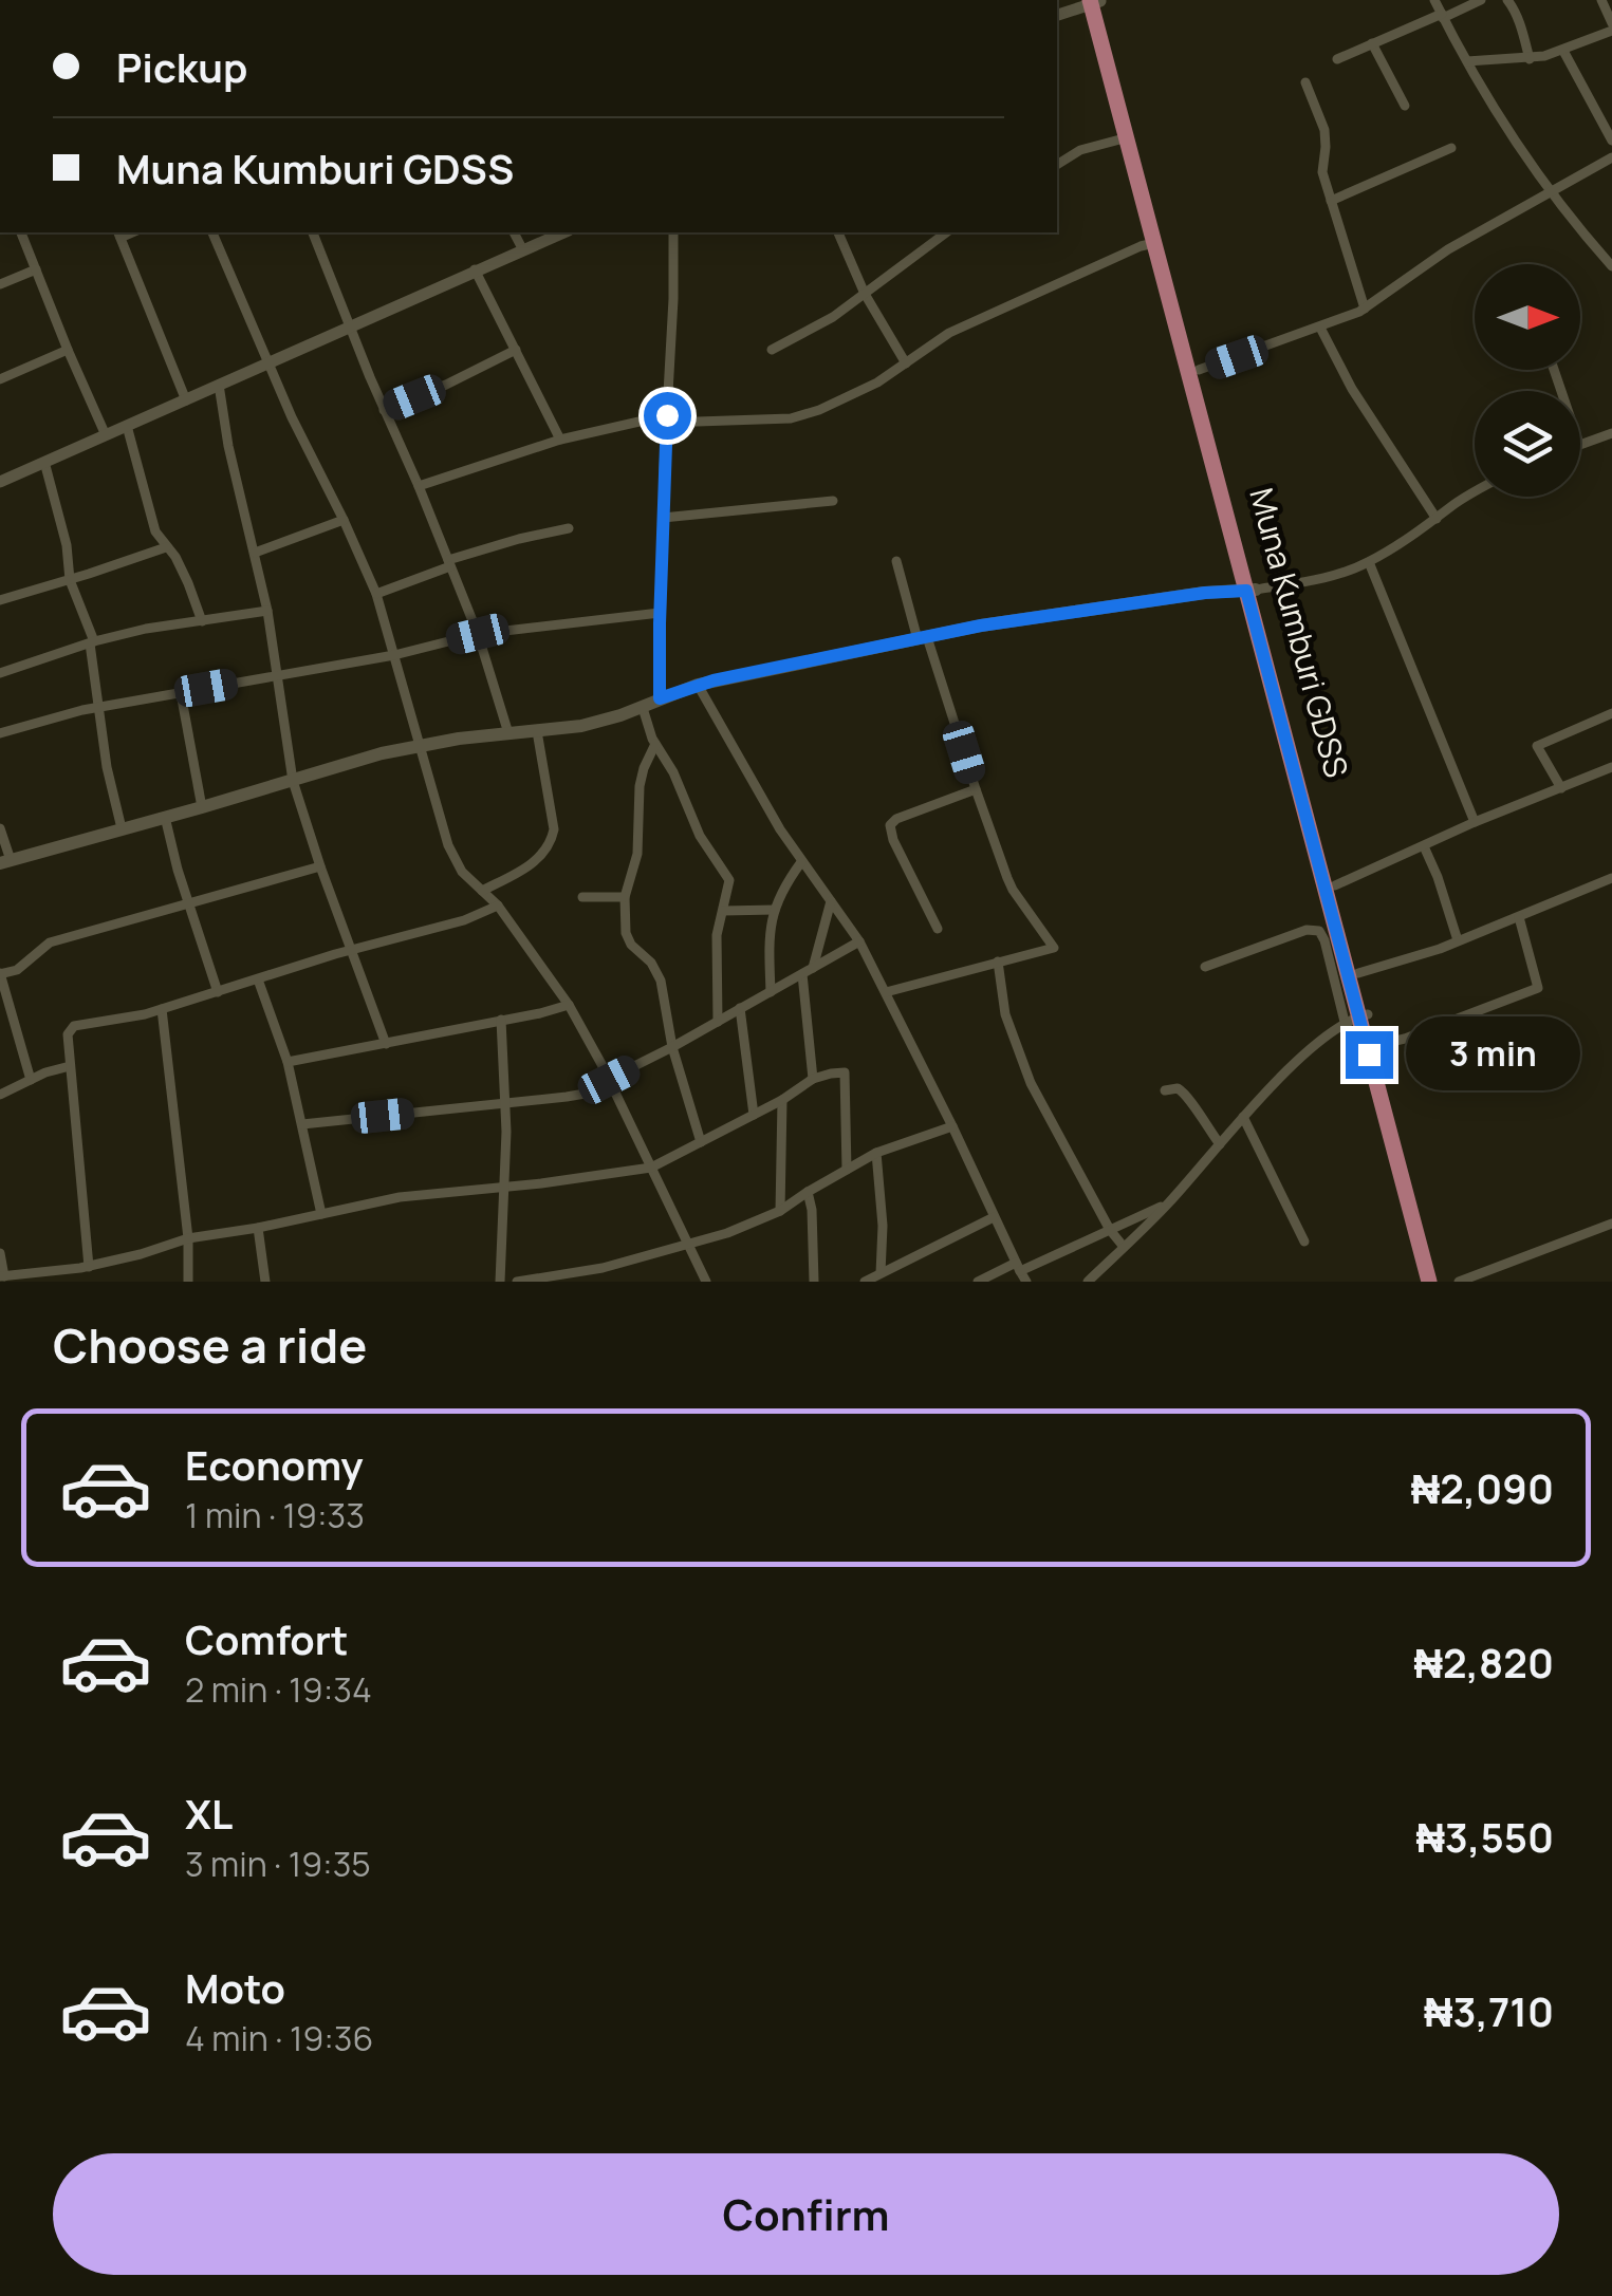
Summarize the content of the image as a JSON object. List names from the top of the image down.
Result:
{
  "streets": {
    "highway": ["Muna Kumburi GDSS"]
  },
  "north": "right",
  "page": {
    "banner": ["Pickup", "Muna Kumburi GDSS"],
    "bubble": "3 min",
    "heading": "Choose a ride",
    "list": [
      {
        "name": "Economy",
        "note": "1 min · 19:33",
        "value": "₦2,090"
      },
      {
        "name": "Comfort",
        "note": "2 min · 19:34",
        "value": "₦2,820"
      },
      {
        "name": "XL",
        "note": "3 min · 19:35",
        "value": "₦3,550"
      },
      {
        "name": "Moto",
        "note": "4 min · 19:36",
        "value": "₦3,710"
      }
    ],
    "buttons": "Confirm"
  }
}
